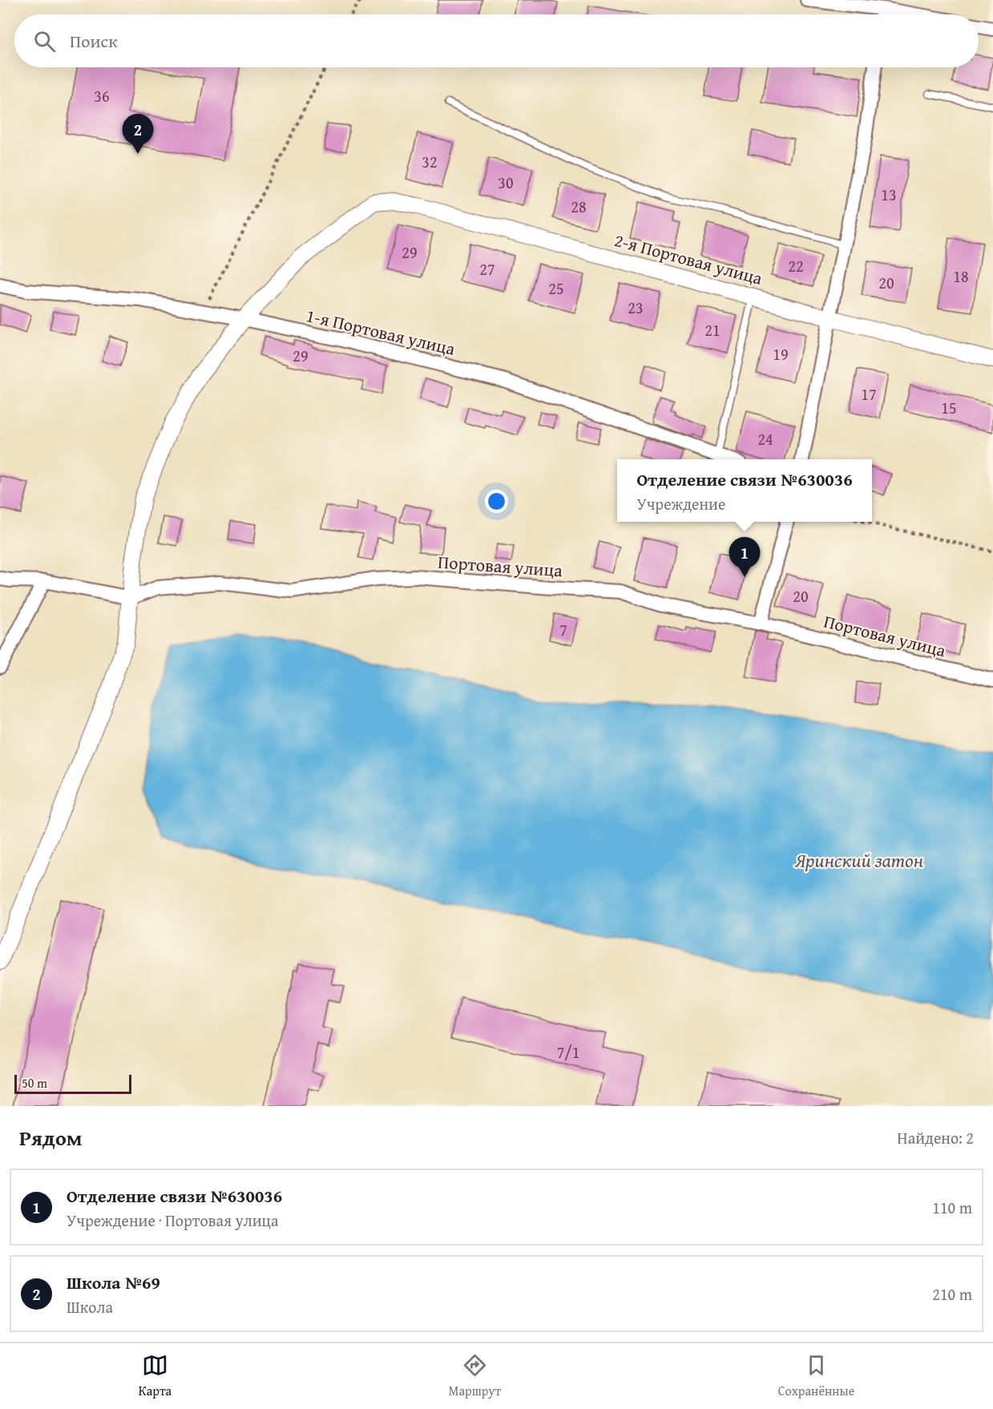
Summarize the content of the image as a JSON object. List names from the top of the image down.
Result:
{
  "streets": {
    "street": ["2-я Портовая улица", "1-я Портовая улица", "Портовая улица"]
  },
  "crossings": [
    ["2-я Портовая улица", "1-я Портовая улица"]
  ],
  "water": ["Яринский затон"],
  "house_numbers": [
    "36",
    "32",
    "30",
    "13",
    "28",
    "29",
    "22",
    "27",
    "18",
    "20",
    "25",
    "23",
    "21",
    "19",
    "29",
    "17",
    "15",
    "24",
    "20",
    "7",
    "7/1"
  ],
  "scale_bar": "50 m",
  "page": {
    "search": "Поиск",
    "pins": ["2", "1"],
    "popup": ["Отделение связи №630036", "Учреждение"],
    "scale": "50 m",
    "heading": ["Рядом", "Найдено: 2"],
    "list": [
      {
        "mark": "1",
        "name": "Отделение связи №630036",
        "note": "Учреждение · Портовая улица",
        "value": "110 m"
      },
      {
        "mark": "2",
        "name": "Школа №69",
        "note": "Школа",
        "value": "210 m"
      }
    ],
    "nav": ["Карта", "Маршрут", "Сохранённые"]
  }
}
